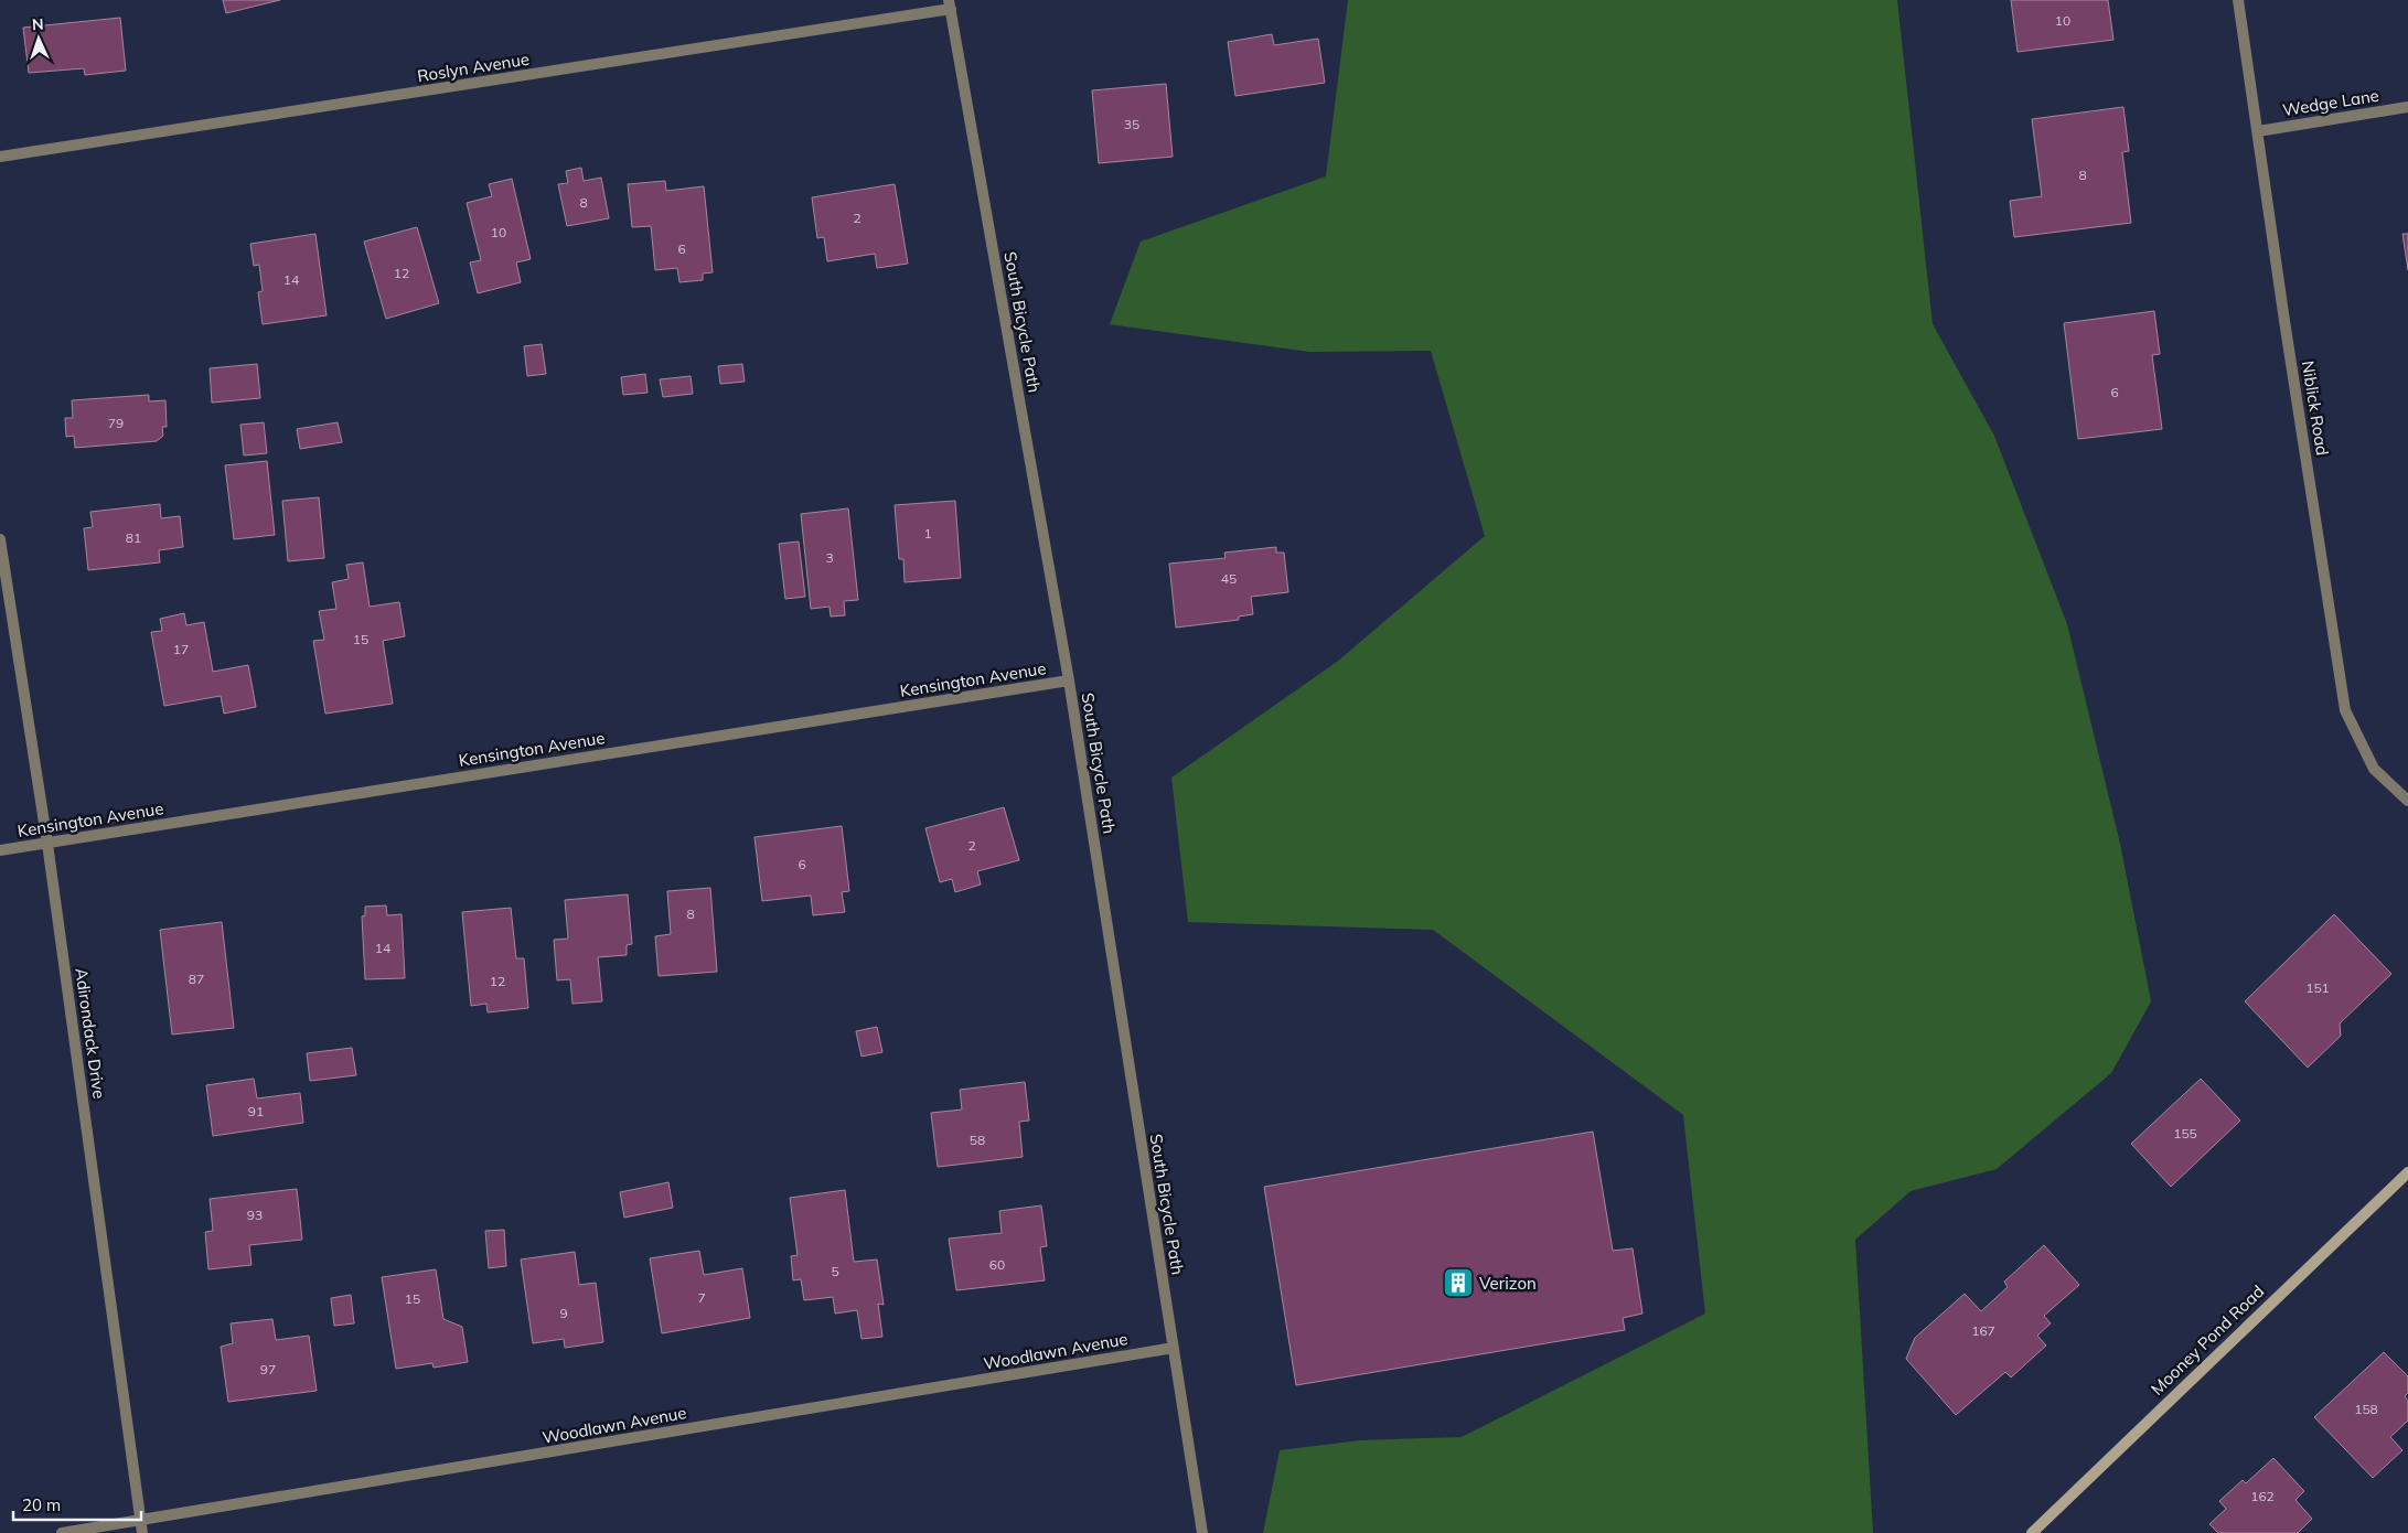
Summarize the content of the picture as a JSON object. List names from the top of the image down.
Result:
{
  "streets": {
    "street": [
      "Roslyn Avenue",
      "Wedge Lane",
      "South Bicycle Path",
      "Niblick Road",
      "Kensington Avenue",
      "Adirondack Drive",
      "Mooney Pond Road",
      "Woodlawn Avenue"
    ]
  },
  "crossings": [
    ["Roslyn Avenue", "South Bicycle Path"],
    ["Wedge Lane", "Niblick Road"],
    ["South Bicycle Path", "Kensington Avenue"],
    ["South Bicycle Path", "Woodlawn Avenue"],
    ["Kensington Avenue", "Adirondack Drive"],
    ["Adirondack Drive", "Woodlawn Avenue"]
  ],
  "places": {
    "building": ["Verizon"]
  },
  "house_numbers": [
    "10",
    "35",
    "8",
    "8",
    "2",
    "10",
    "6",
    "12",
    "14",
    "6",
    "79",
    "1",
    "81",
    "3",
    "45",
    "15",
    "17",
    "2",
    "6",
    "8",
    "14",
    "87",
    "12",
    "151",
    "91",
    "155",
    "58",
    "93",
    "60",
    "5",
    "7",
    "15",
    "9",
    "167",
    "97",
    "158",
    "162"
  ],
  "scale_bar": "20 m",
  "north": "top"
}
